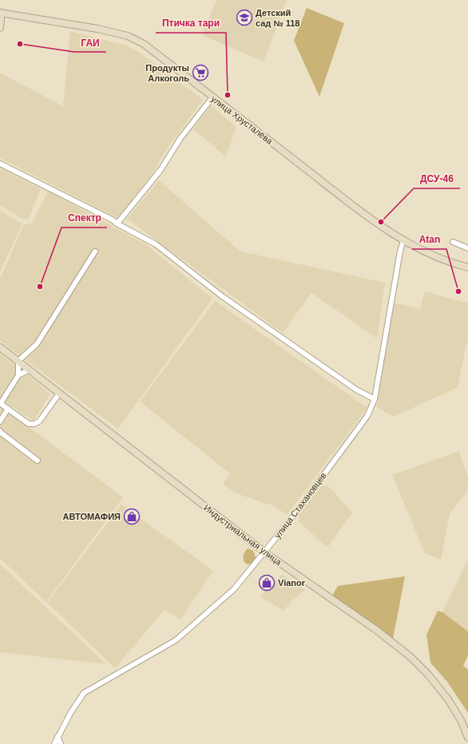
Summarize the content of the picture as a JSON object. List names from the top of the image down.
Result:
{
  "streets": {
    "main road": ["улица Хрусталёва", "Индустриальная улица"],
    "street": ["улица Стахановцев"]
  },
  "crossings": [
    ["улица Хрусталёва", "улица Стахановцев"],
    ["улица Стахановцев", "Индустриальная улица"]
  ],
  "places": {
    "school or university": ["Детский сад № 118"],
    "other": [
      "ГАИ",
      "Птичка тари",
      "ДСУ-46",
      "Спектр",
      "Atan"
    ],
    "supermarket": ["Продукты Алкоголь"],
    "shop": ["АВТОМАФИЯ", "Vianor"]
  }
}
